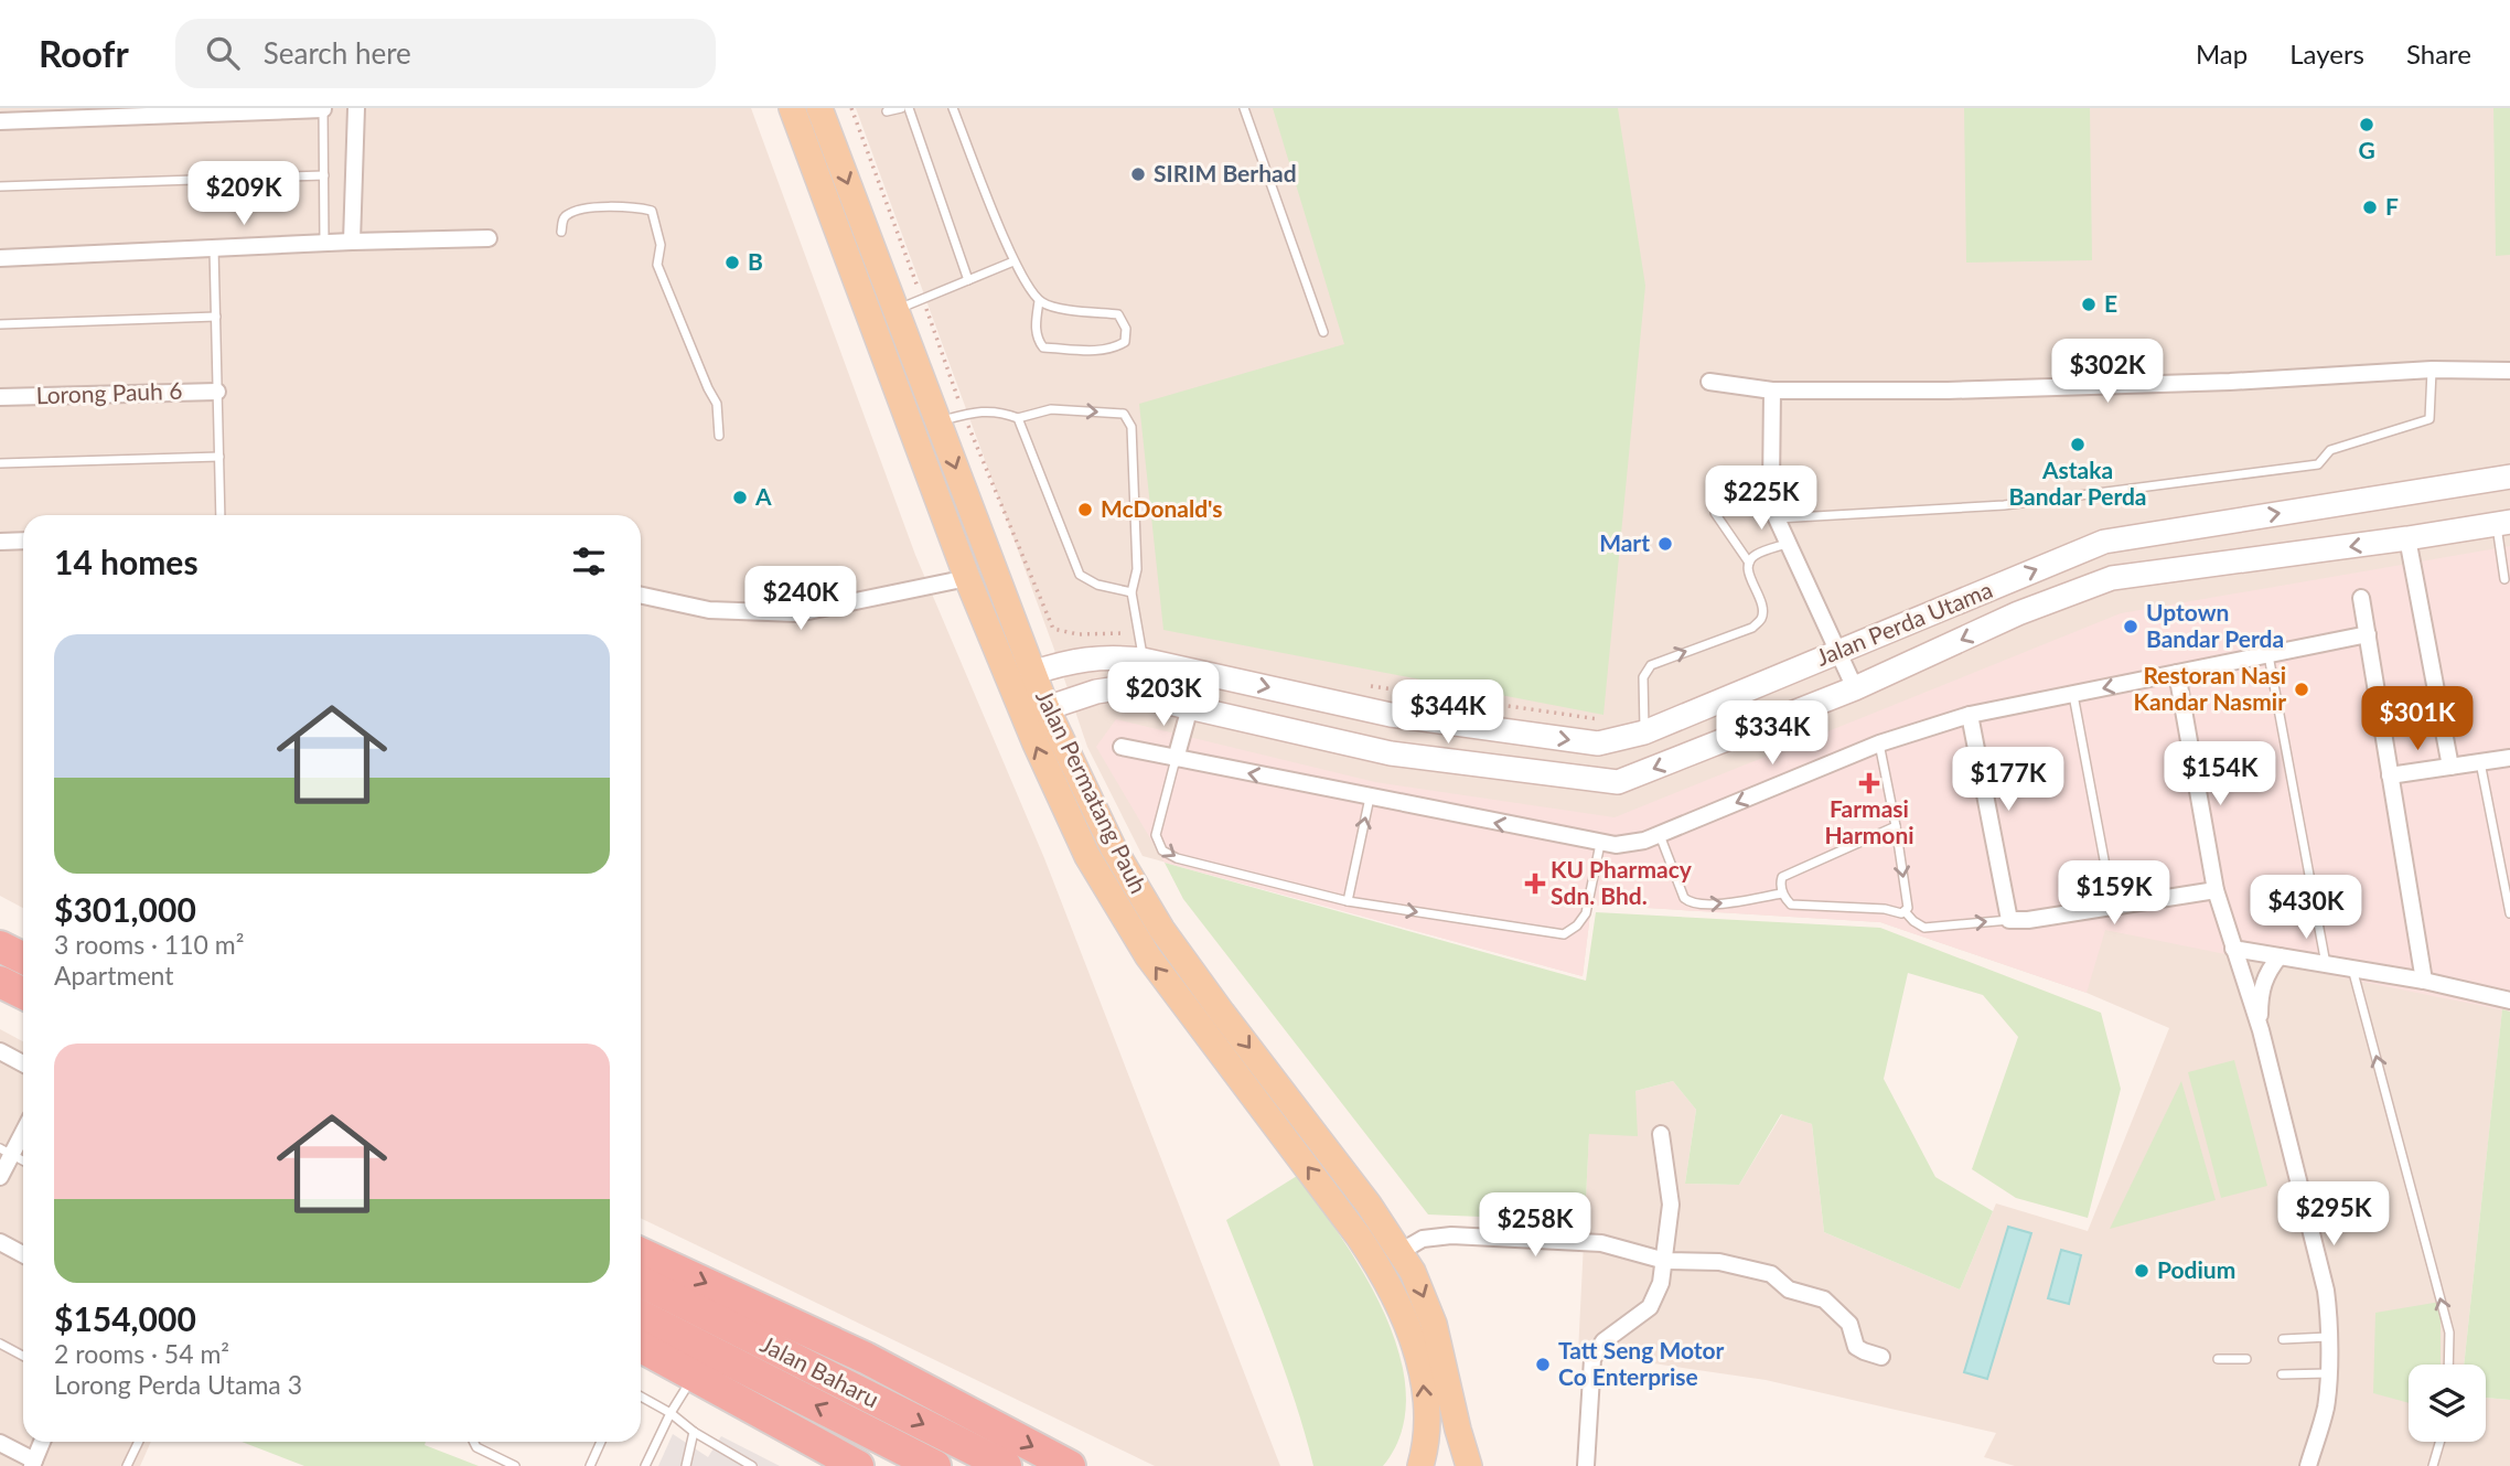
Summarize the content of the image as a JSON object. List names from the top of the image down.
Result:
{
  "streets": {
    "highway": ["Jalan Baharu"],
    "main road": ["Jalan Permatang Pauh"],
    "street": ["Lorong Pauh 6", "Jalan Perda Utama"]
  },
  "crossings": [
    ["Jalan Perda Utama", "Jalan Permatang Pauh"]
  ],
  "places": {
    "other": [
      "G",
      "SIRIM Berhad",
      "F",
      "B",
      "E",
      "Astaka Bandar Perda",
      "A",
      "McDonald's",
      "Mart",
      "Uptown Bandar Perda",
      "Restoran Nasi Kandar Nasmir",
      "Podium",
      "Tatt Seng Motor Co Enterprise"
    ],
    "health": ["Farmasi Harmoni", "KU Pharmacy Sdn. Bhd."]
  },
  "page": {
    "header": "Roofr",
    "search": "Search here",
    "nav": ["Map", "Layers", "Share"],
    "price": [
      "$209K",
      "$302K",
      "$225K",
      "$240K",
      "$203K",
      "$344K",
      "$301K",
      "$334K",
      "$154K",
      "$177K",
      "$159K",
      "$430K",
      "$295K",
      "$258K"
    ],
    "heading": "14 homes",
    "list": [
      {
        "name": "$301,000",
        "note": "3 rooms · 110 m² · Apartment"
      },
      {
        "name": "$154,000",
        "note": "2 rooms · 54 m² · Lorong Perda Utama 3"
      }
    ]
  }
}
